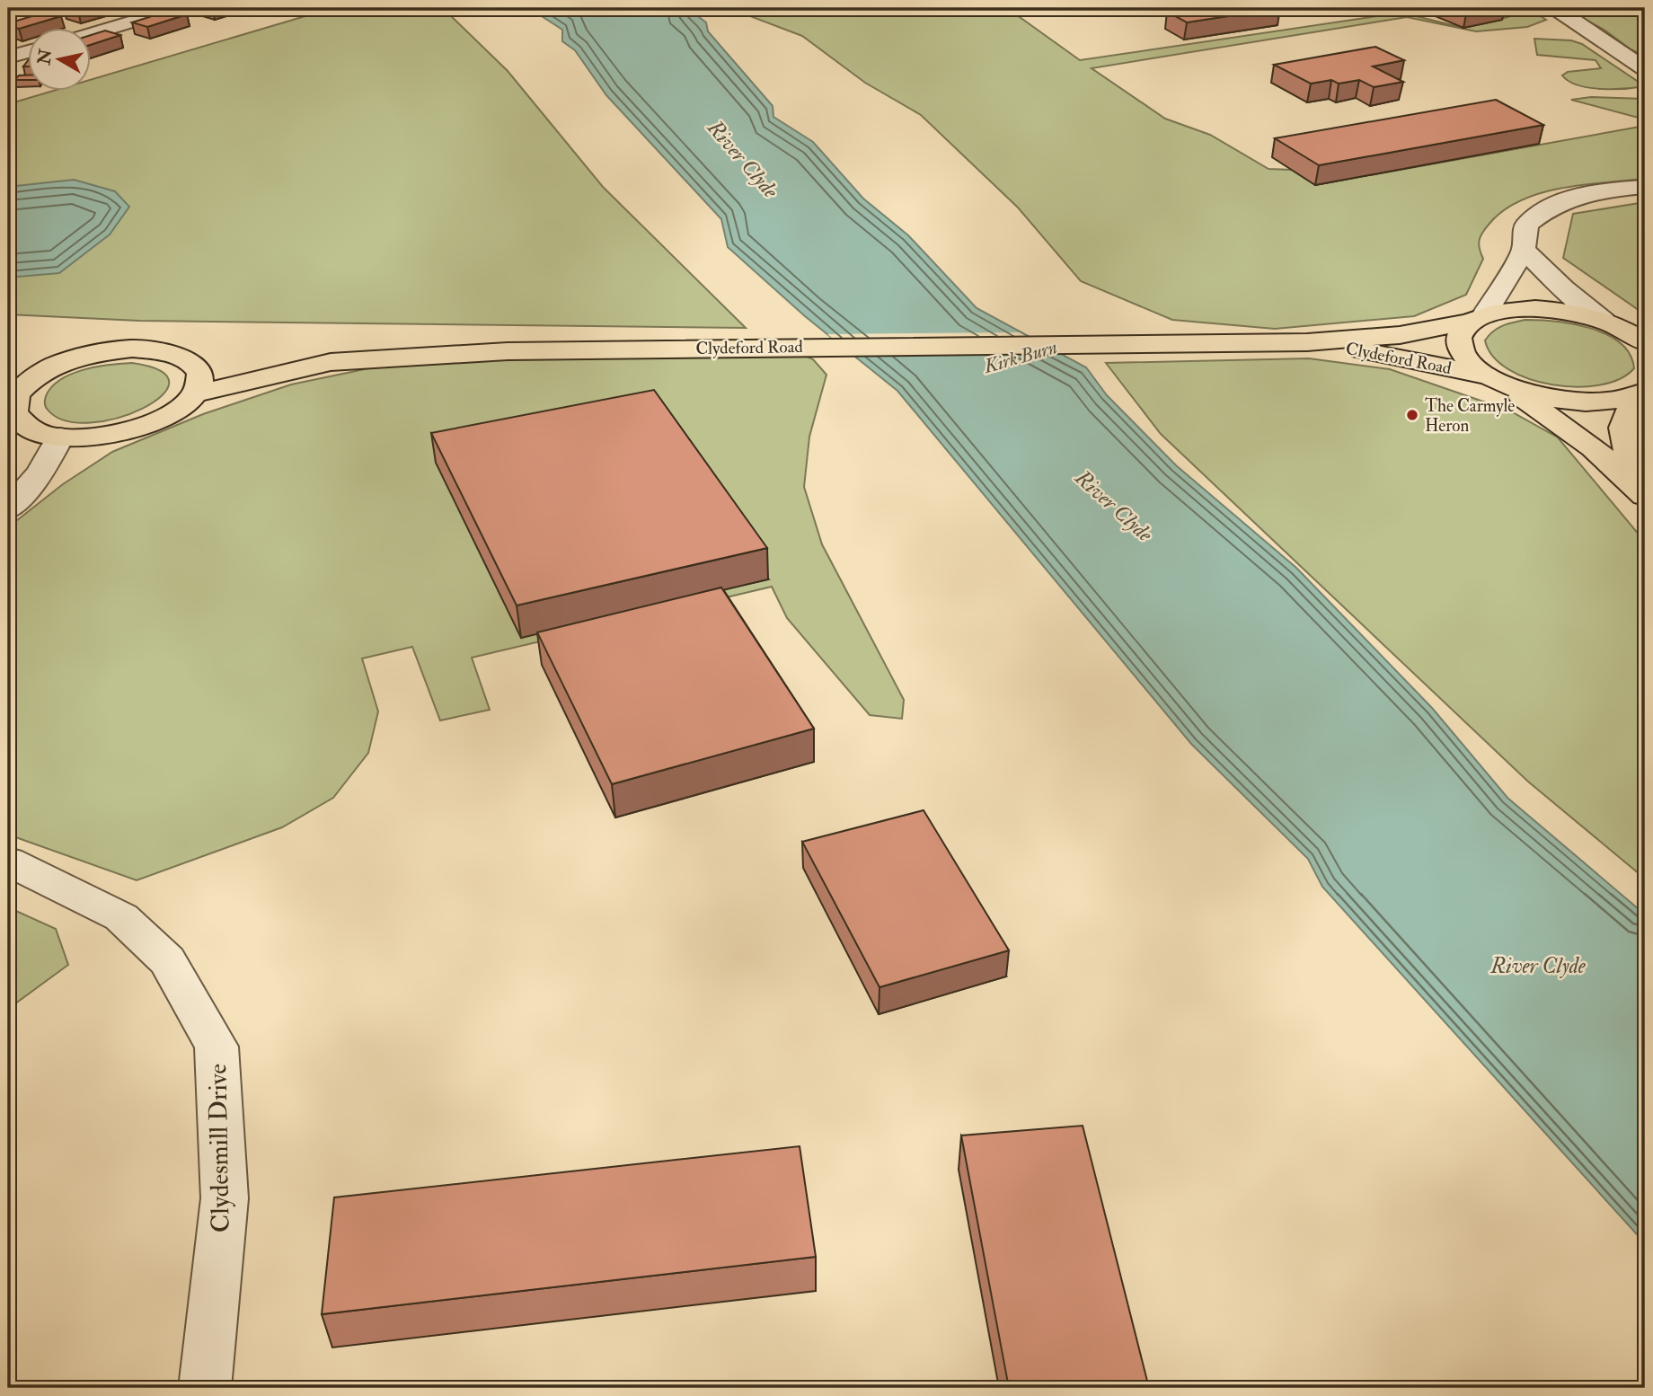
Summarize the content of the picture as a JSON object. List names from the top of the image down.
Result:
{
  "streets": {
    "main road": ["Clydeford Road"],
    "street": ["Clydesmill Drive"]
  },
  "water": ["River Clyde", "Kirk Burn"],
  "places": ["The Carmyle Heron"],
  "north": "left"
}
